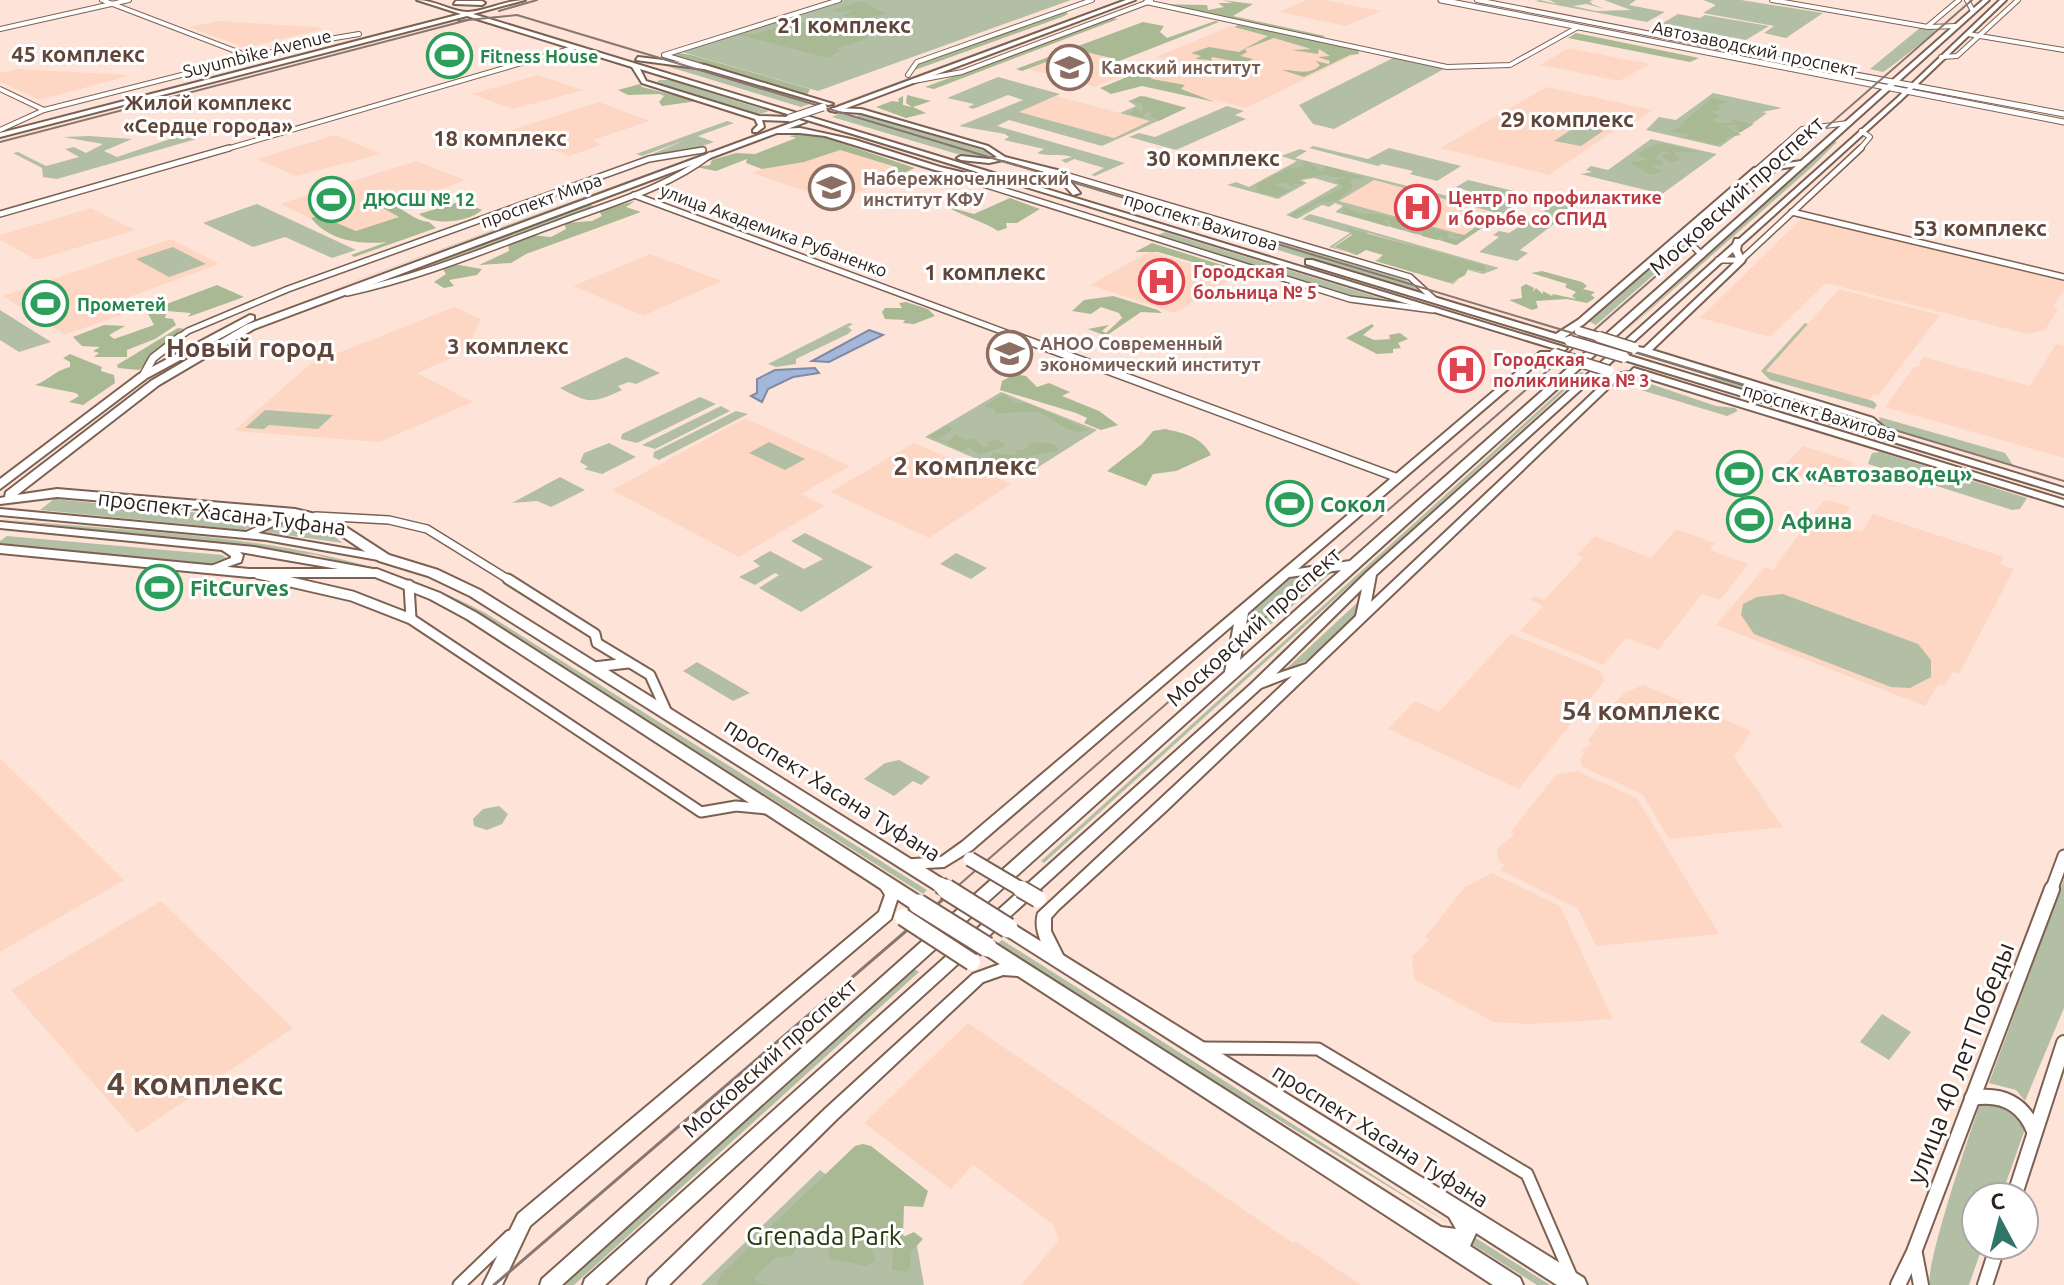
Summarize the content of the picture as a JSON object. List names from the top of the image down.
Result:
{
  "streets": {
    "main road": [
      "Suyumbike Avenue",
      "Московский проспект",
      "проспект Мира",
      "проспект Вахитова",
      "проспект Хасана Туфана"
    ],
    "street": ["Автозаводский проспект", "улица Академика Рубаненко", "улица 40 лет Победы"]
  },
  "crossings": [
    ["Автозаводский проспект", "Московский проспект"],
    ["Suyumbike Avenue", "проспект Вахитова"],
    ["проспект Мира", "проспект Хасана Туфана"]
  ],
  "districts": [
    "21 комплекс",
    "45 комплекс",
    "Жилой комплекс «Сердце города»",
    "29 комплекс",
    "18 комплекс",
    "30 комплекс",
    "53 комплекс",
    "1 комплекс",
    "3 комплекс",
    "Новый город",
    "2 комплекс",
    "54 комплекс",
    "4 комплекс"
  ],
  "parks": ["Grenada Park"],
  "places": {
    "sports": [
      "Fitness House",
      "ДЮСШ № 12",
      "Прометей",
      "СК «Автозаводец»",
      "Сокол",
      "Афина",
      "FitCurves"
    ],
    "school or university": ["Камский институт", "Набережночелнинский институт КФУ", "АНОО Современный экономический институт"],
    "hospital": ["Центр по профилактике и борьбе со СПИД", "Городская больница № 5", "Городская поликлиника № 3"]
  },
  "north": "top"
}
